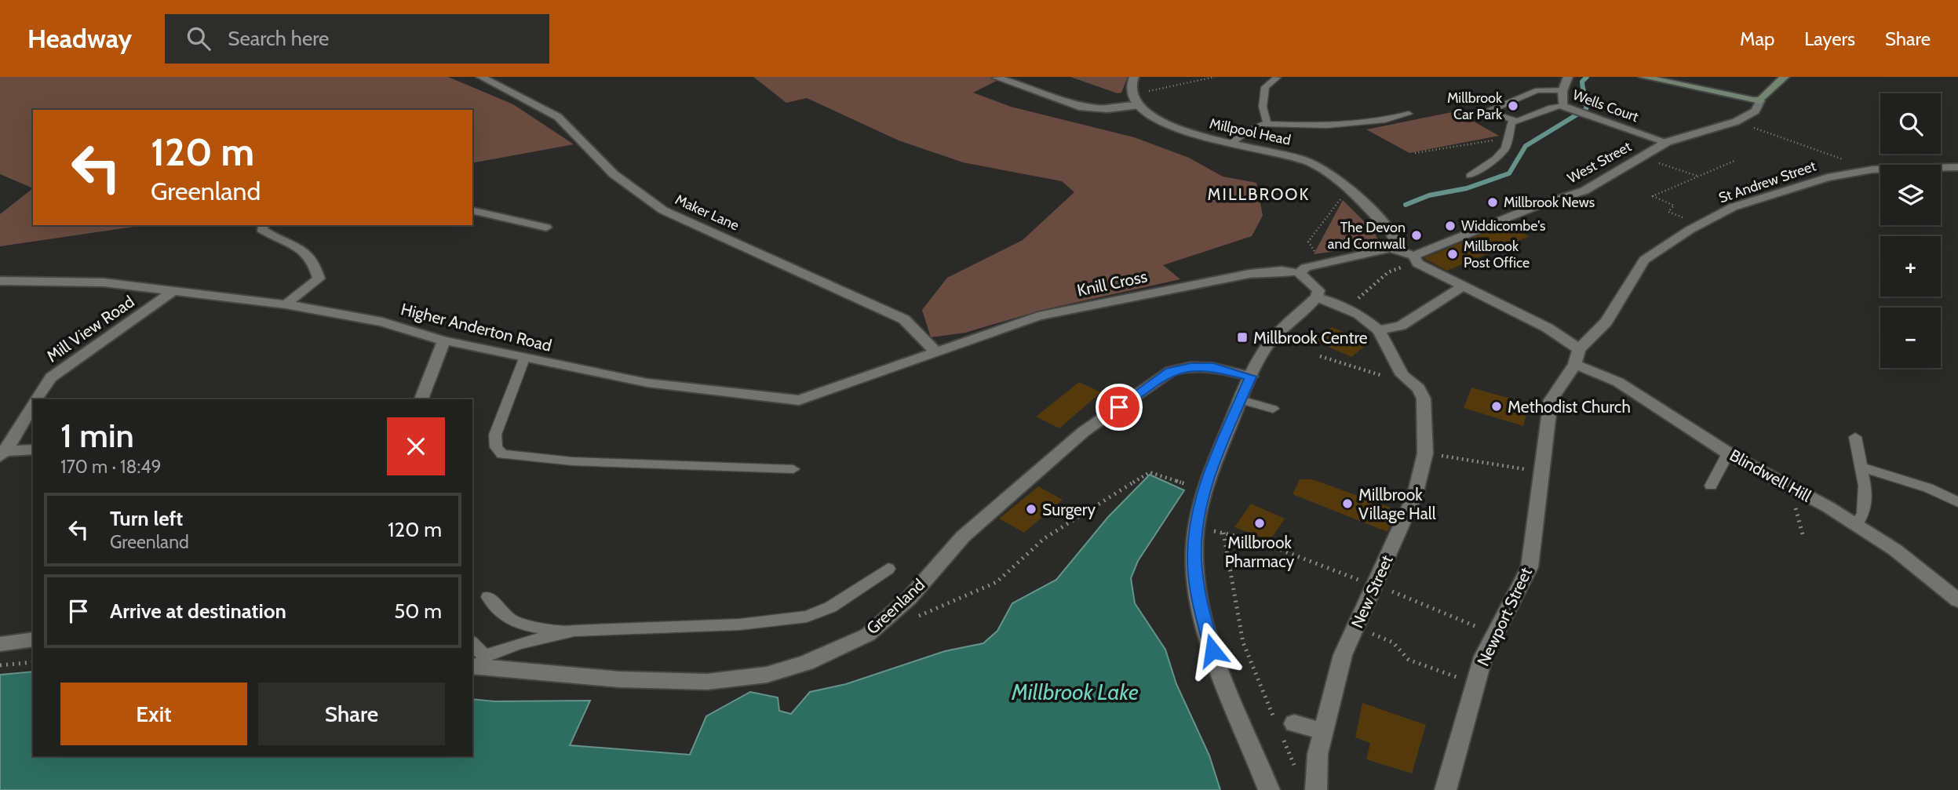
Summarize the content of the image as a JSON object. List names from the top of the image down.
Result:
{
  "streets": {
    "main road": ["West Street"],
    "street": [
      "Wells Court",
      "Millpool Head",
      "St Andrew Street",
      "Maker Lane",
      "Knill Cross",
      "Higher Anderton Road",
      "Mill View Road",
      "Blindwell Hill",
      "New Street",
      "Greenland",
      "Newport Street"
    ]
  },
  "crossings": [
    ["Wells Court", "West Street"],
    ["West Street", "Blindwell Hill"],
    ["St Andrew Street", "Blindwell Hill"],
    ["St Andrew Street", "Newport Street"],
    ["Maker Lane", "Knill Cross"],
    ["Maker Lane", "Higher Anderton Road"],
    ["Knill Cross", "Higher Anderton Road"],
    ["Higher Anderton Road", "Mill View Road"],
    ["Blindwell Hill", "Newport Street"]
  ],
  "districts": ["MILLBROOK"],
  "water": ["Millbrook Lake"],
  "places": {
    "other": [
      "Millbrook Car Park",
      "Millbrook News",
      "Widdicombe's",
      "The Devon and Cornwall",
      "Millbrook Post Office",
      "Methodist Church",
      "Millbrook Village Hall",
      "Surgery",
      "Millbrook Pharmacy"
    ],
    "transit": ["Millbrook Centre"]
  },
  "page": {
    "header": "Headway",
    "search": "Search here",
    "nav": ["Map", "Layers", "Share"],
    "map_buttons": ["+", "−"],
    "turn": ["120 m", "Greenland"],
    "heading": ["1 min", "170 m · 18:49"],
    "list": [
      {
        "name": "Turn left",
        "note": "Greenland",
        "value": "120 m"
      },
      {
        "name": "Arrive at destination",
        "value": "50 m"
      }
    ],
    "buttons": ["Exit", "Share"]
  }
}
